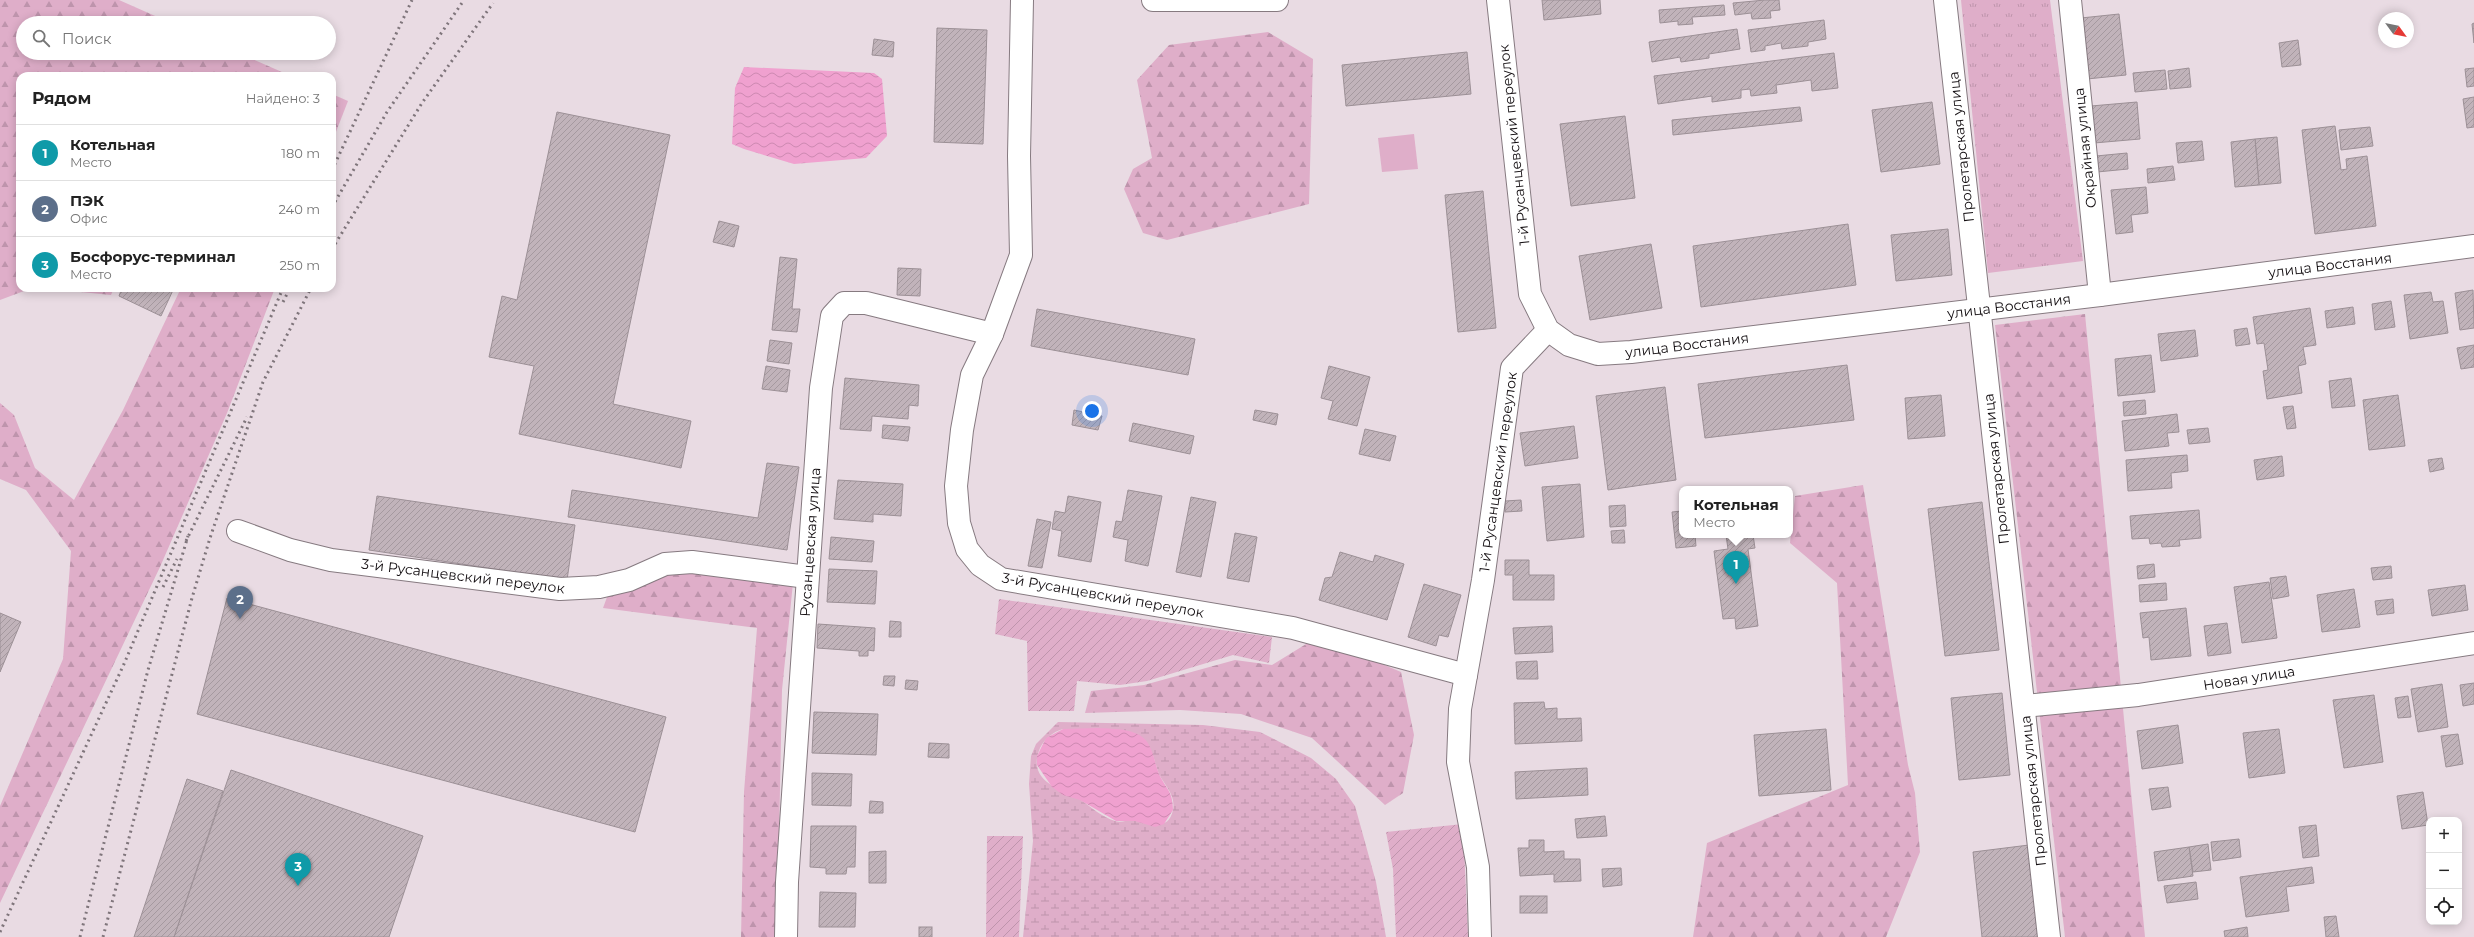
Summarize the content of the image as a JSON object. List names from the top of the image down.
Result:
{
  "streets": {
    "street": [
      "1-й Русанцевский переулок",
      "Пролетарская улица",
      "Окрайная улица",
      "улица Восстания",
      "Русанцевская улица",
      "3-й Русанцевский переулок",
      "Новая улица"
    ]
  },
  "crossings": [
    ["1-й Русанцевский переулок", "улица Восстания"],
    ["1-й Русанцевский переулок", "3-й Русанцевский переулок"],
    ["Пролетарская улица", "улица Восстания"],
    ["Пролетарская улица", "Новая улица"],
    ["Окрайная улица", "улица Восстания"],
    ["Русанцевская улица", "3-й Русанцевский переулок"]
  ],
  "north": "bottom right",
  "page": {
    "search": "Поиск",
    "heading": ["Рядом", "Найдено: 3"],
    "list": [
      {
        "mark": "1",
        "name": "Котельная",
        "note": "Место",
        "value": "180 m"
      },
      {
        "mark": "2",
        "name": "ПЭК",
        "note": "Офис",
        "value": "240 m"
      },
      {
        "mark": "3",
        "name": "Босфорус-терминал",
        "note": "Место",
        "value": "250 m"
      }
    ],
    "popup": ["Котельная", "Место"],
    "pins": ["1", "2", "3"],
    "map_buttons": ["+", "−"]
  }
}
